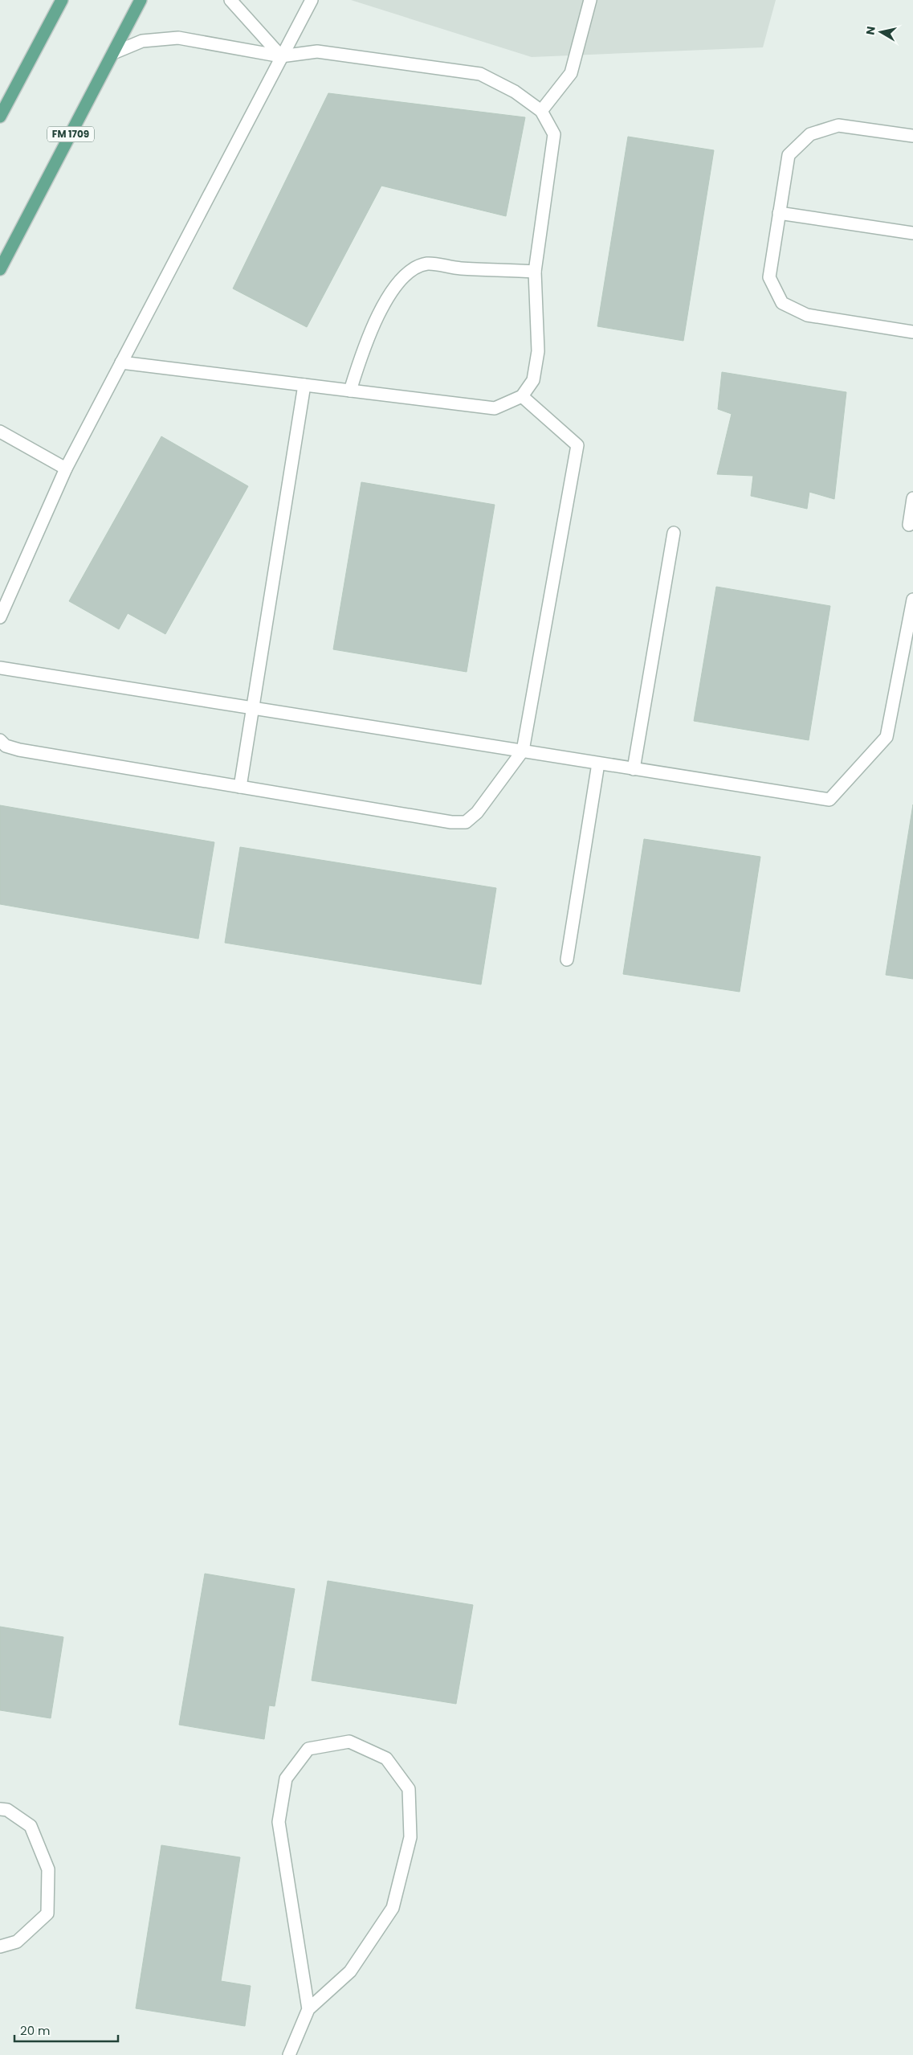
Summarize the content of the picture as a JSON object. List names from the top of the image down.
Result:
{
  "streets": {
    "main road": ["FM 1709"]
  },
  "scale_bar": "20 m",
  "north": "left"
}
